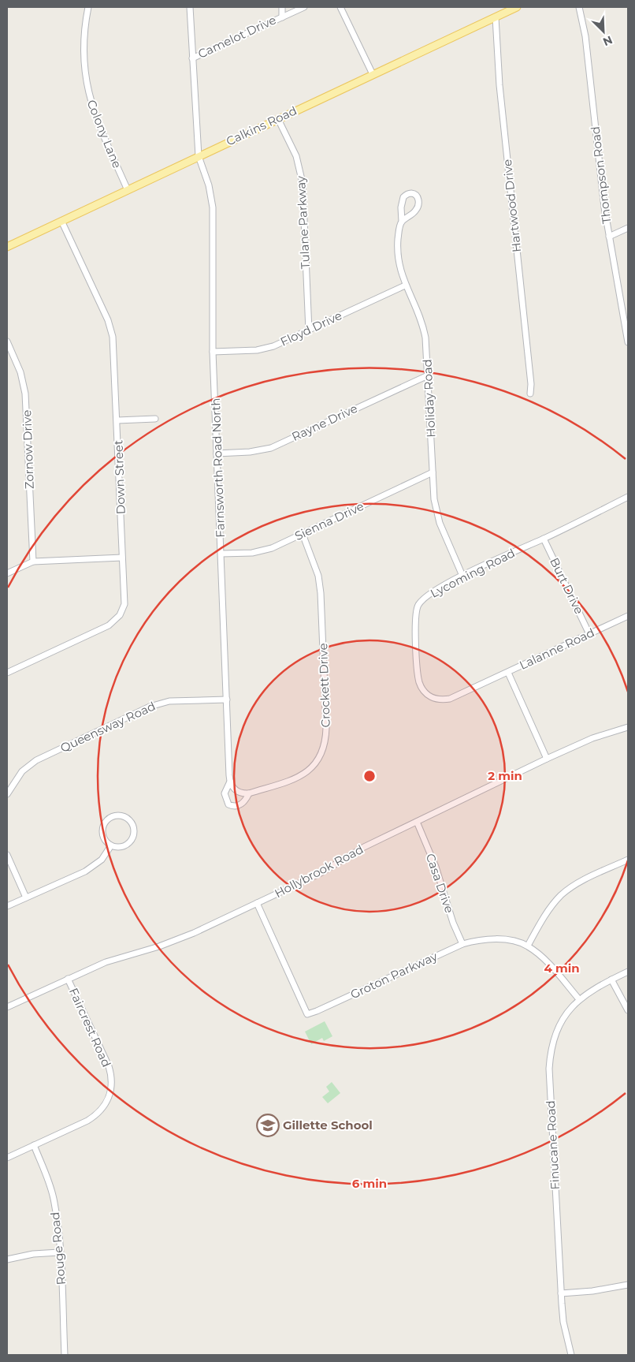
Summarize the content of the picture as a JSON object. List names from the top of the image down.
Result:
{
  "streets": {
    "main road": ["Calkins Road"],
    "street": [
      "Camelot Drive",
      "Colony Lane",
      "Thompson Road",
      "Hartwood Drive",
      "Tulane Parkway",
      "Floyd Drive",
      "Holiday Road",
      "Rayne Drive",
      "Zornow Drive",
      "Farnsworth Road North",
      "Down Street",
      "Sienna Drive",
      "Lycoming Road",
      "Burt Drive",
      "Lalanne Road",
      "Crockett Drive",
      "Queensway Road",
      "Hollybrook Road",
      "Casa Drive",
      "Groton Parkway",
      "Faircrest Road",
      "Finucane Road",
      "Rouge Road"
    ]
  },
  "crossings": [
    ["Camelot Drive", "Farnsworth Road North"],
    ["Calkins Road", "Colony Lane"],
    ["Calkins Road", "Hartwood Drive"],
    ["Calkins Road", "Tulane Parkway"],
    ["Calkins Road", "Farnsworth Road North"],
    ["Calkins Road", "Down Street"],
    ["Tulane Parkway", "Floyd Drive"],
    ["Floyd Drive", "Holiday Road"],
    ["Floyd Drive", "Farnsworth Road North"],
    ["Holiday Road", "Rayne Drive"],
    ["Holiday Road", "Sienna Drive"],
    ["Holiday Road", "Lycoming Road"],
    ["Rayne Drive", "Farnsworth Road North"],
    ["Farnsworth Road North", "Sienna Drive"],
    ["Farnsworth Road North", "Crockett Drive"],
    ["Farnsworth Road North", "Queensway Road"],
    ["Sienna Drive", "Crockett Drive"],
    ["Lycoming Road", "Burt Drive"],
    ["Lycoming Road", "Lalanne Road"],
    ["Burt Drive", "Lalanne Road"],
    ["Lalanne Road", "Hollybrook Road"],
    ["Hollybrook Road", "Casa Drive"],
    ["Hollybrook Road", "Groton Parkway"],
    ["Hollybrook Road", "Faircrest Road"],
    ["Casa Drive", "Groton Parkway"],
    ["Groton Parkway", "Finucane Road"],
    ["Faircrest Road", "Rouge Road"]
  ],
  "places": {
    "school or university": ["Gillette School"]
  },
  "north": "bottom right",
  "rings": ["2 min", "4 min", "6 min"]
}
